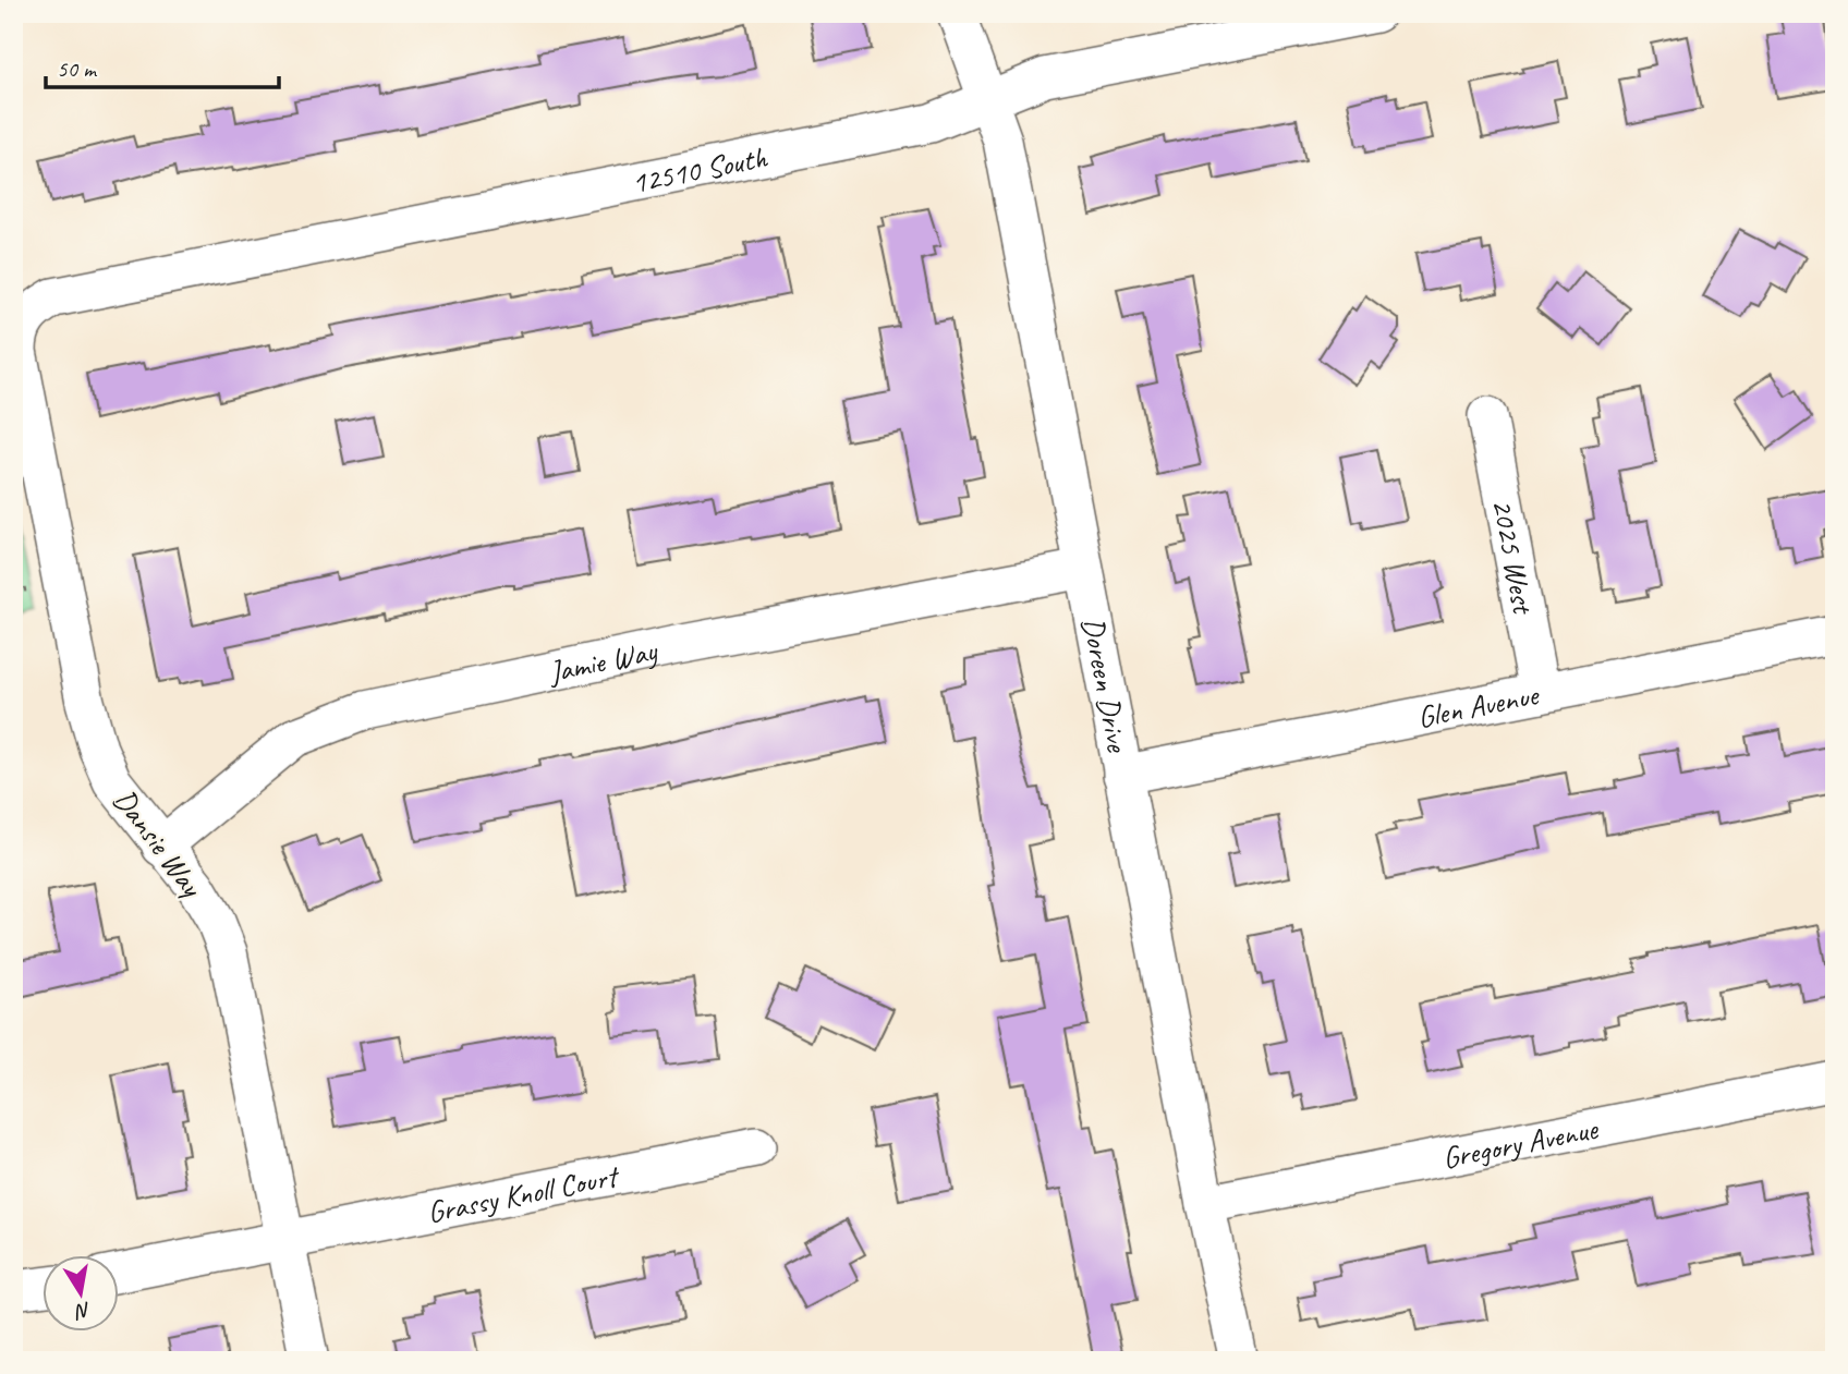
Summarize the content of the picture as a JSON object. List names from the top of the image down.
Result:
{
  "streets": {
    "street": [
      "12510 South",
      "2025 West",
      "Jamie Way",
      "Doreen Drive",
      "Glen Avenue",
      "Dansie Way",
      "Gregory Avenue",
      "Grassy Knoll Court"
    ]
  },
  "crossings": [
    ["12510 South", "Doreen Drive"],
    ["12510 South", "Dansie Way"],
    ["2025 West", "Glen Avenue"],
    ["Jamie Way", "Doreen Drive"],
    ["Jamie Way", "Dansie Way"],
    ["Doreen Drive", "Glen Avenue"],
    ["Doreen Drive", "Gregory Avenue"],
    ["Dansie Way", "Grassy Knoll Court"]
  ],
  "scale_bar": "50 m",
  "north": "bottom"
}
